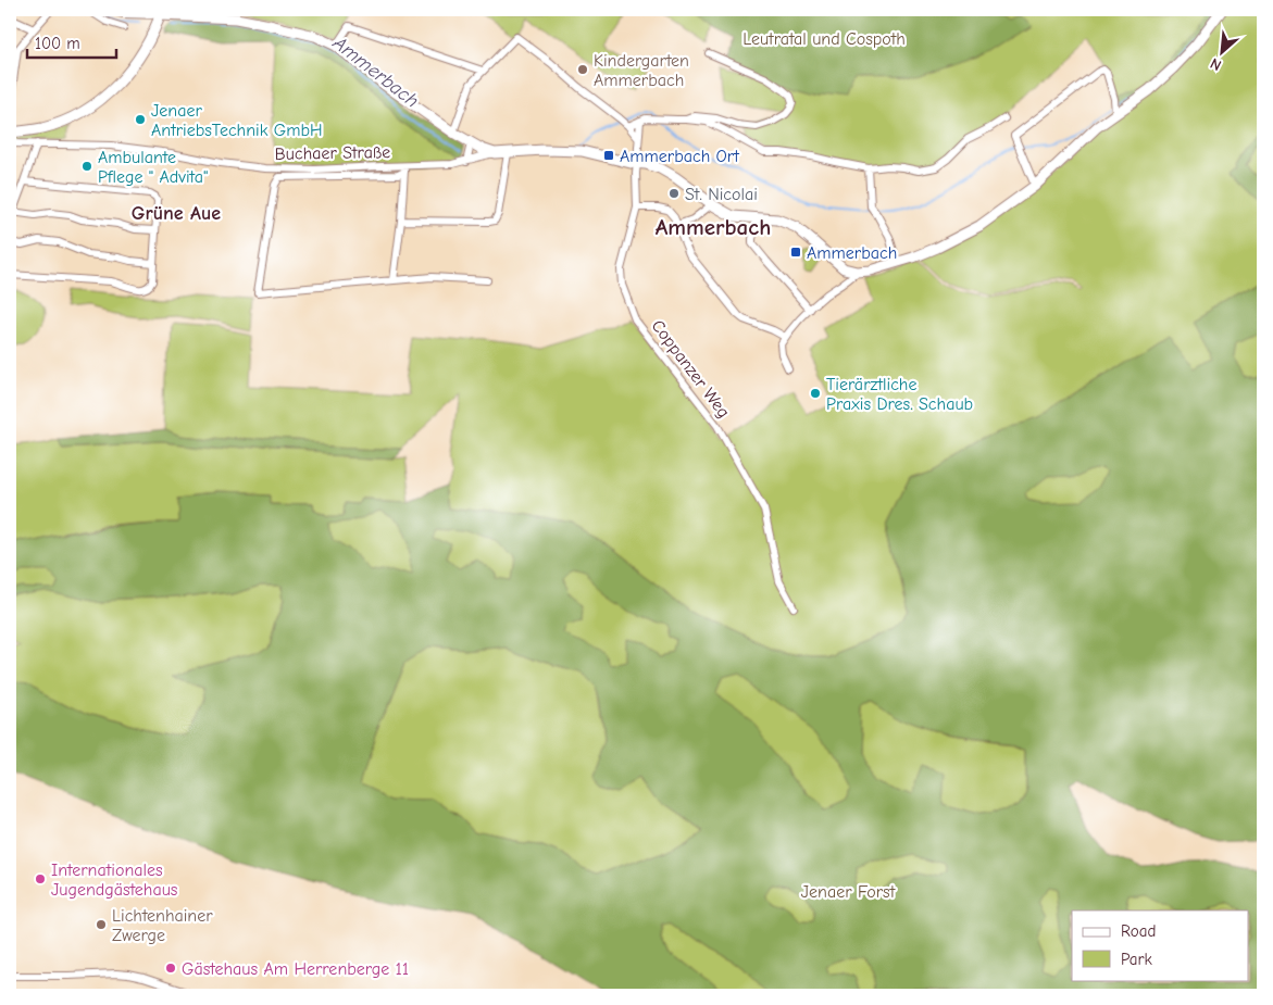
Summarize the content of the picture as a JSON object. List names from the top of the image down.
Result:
{
  "streets": {
    "street": ["Buchaer Straße", "Coppanzer Weg"]
  },
  "districts": ["Grüne Aue", "Ammerbach"],
  "water": ["Ammerbach"],
  "parks": ["Leutratal und Cospoth", "Jenaer Forst"],
  "places": {
    "other": [
      "Kindergarten Ammerbach",
      "Jenaer AntriebsTechnik GmbH",
      "Ambulante Pflege \" Advita\"",
      "St. Nicolai",
      "Tierärztliche Praxis Dres. Schaub",
      "Internationales Jugendgästehaus",
      "Lichtenhainer Zwerge",
      "Gästehaus Am Herrenberge 11"
    ],
    "transit": ["Ammerbach Ort", "Ammerbach"]
  },
  "legend": ["Road", "Park"],
  "scale_bar": "100 m",
  "north": "bottom left"
}
